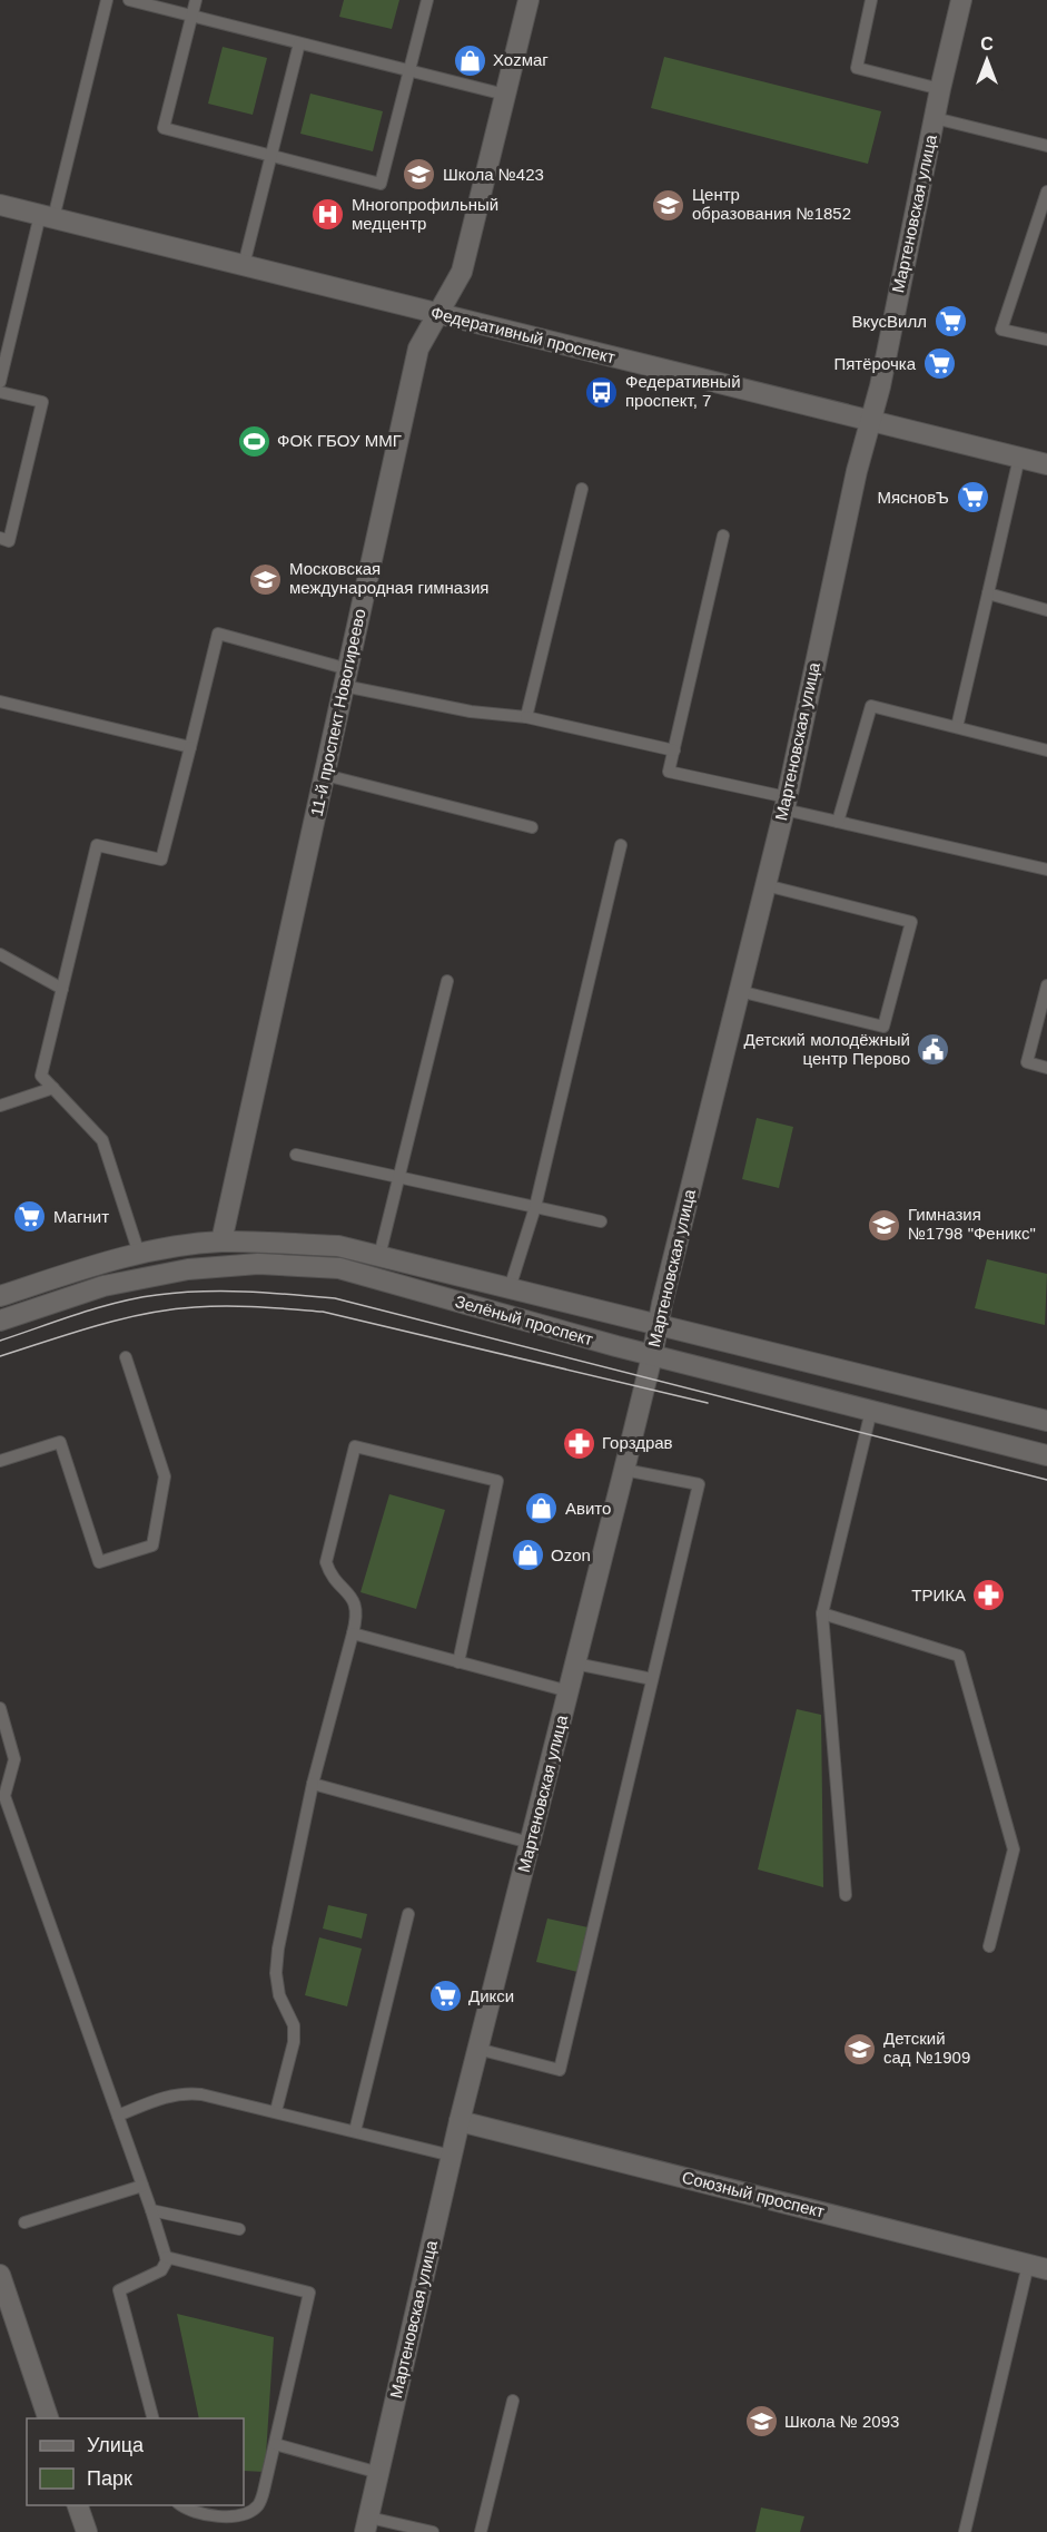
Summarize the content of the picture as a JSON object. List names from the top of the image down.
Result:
{
  "streets": {
    "street": [
      "Мартеновская улица",
      "Федеративный проспект",
      "11-й проспект Новогиреево",
      "Зелёный проспект",
      "Союзный проспект"
    ]
  },
  "crossings": [
    ["Мартеновская улица", "Федеративный проспект"],
    ["Мартеновская улица", "Зелёный проспект"],
    ["Мартеновская улица", "Союзный проспект"],
    ["Федеративный проспект", "11-й проспект Новогиреево"],
    ["11-й проспект Новогиреево", "Зелёный проспект"]
  ],
  "places": {
    "shop": ["Хоzмаг", "Авито", "Ozon"],
    "school or university": [
      "Школа №423",
      "Центр образования №1852",
      "Московская международная гимназия",
      "Гимназия №1798 \"Феникс\"",
      "Детский сад №1909",
      "Школа № 2093"
    ],
    "hospital": ["Многопрофильный медцентр"],
    "supermarket": [
      "ВкусВилл",
      "Пятёрочка",
      "МясновЪ",
      "Магнит",
      "Дикси"
    ],
    "bus stop": ["Федеративный проспект, 7"],
    "sports": ["ФОК ГБОУ ММГ"],
    "public building": ["Детский молодёжный центр Перово"],
    "pharmacy": ["Горздрав", "ТРИКА"]
  },
  "legend": ["Улица", "Парк"],
  "north": "top"
}
